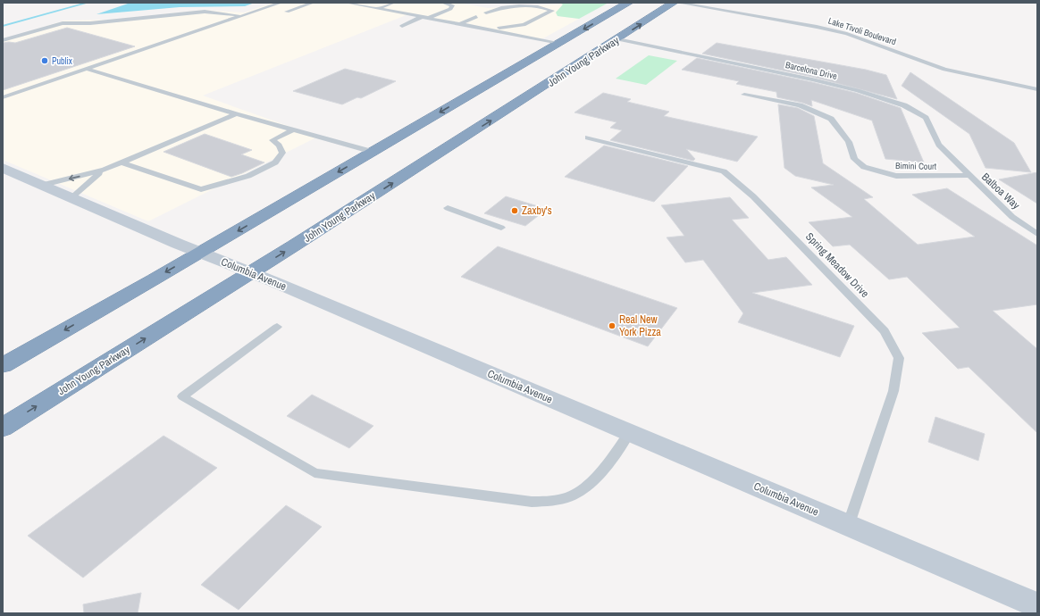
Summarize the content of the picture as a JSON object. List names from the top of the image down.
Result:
{
  "streets": {
    "highway": ["John Young Parkway"],
    "street": ["Columbia Avenue"],
    "lane": [
      "Lake Tivoli Boulevard",
      "Barcelona Drive",
      "Bimini Court",
      "Balboa Way",
      "Spring Meadow Drive"
    ]
  },
  "crossings": [
    ["John Young Parkway", "Barcelona Drive"],
    ["John Young Parkway", "Columbia Avenue"],
    ["Barcelona Drive", "Bimini Court"],
    ["Barcelona Drive", "Balboa Way"],
    ["Bimini Court", "Balboa Way"],
    ["Spring Meadow Drive", "Columbia Avenue"]
  ],
  "places": ["Publix", "Zaxby's", "Real New York Pizza"]
}
